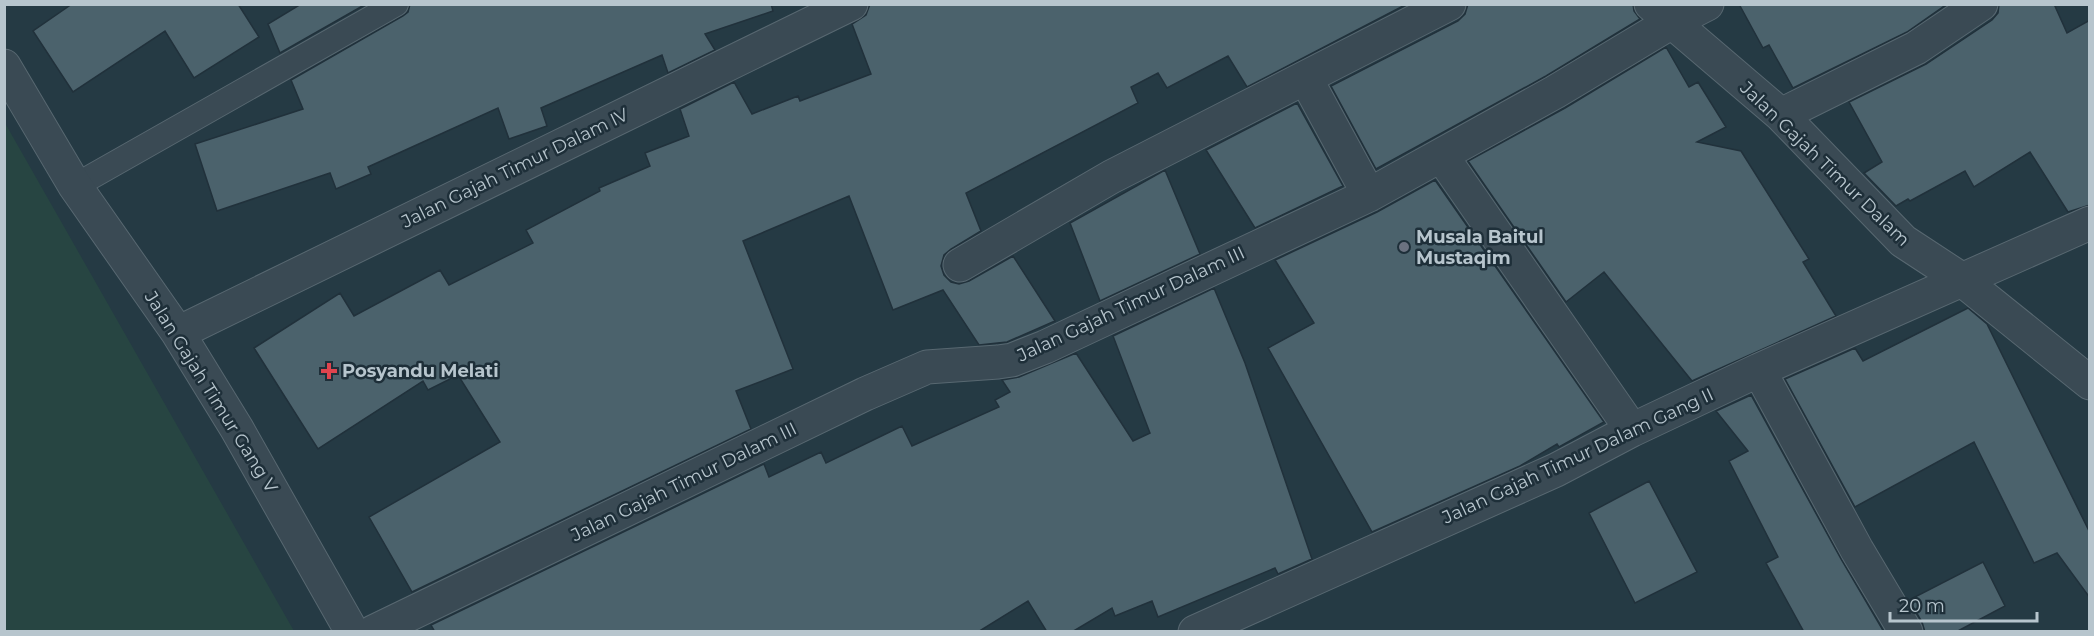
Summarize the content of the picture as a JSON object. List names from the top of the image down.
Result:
{
  "streets": {
    "street": [
      "Jalan Gajah Timur Dalam",
      "Jalan Gajah Timur Dalam IV",
      "Jalan Gajah Timur Dalam III",
      "Jalan Gajah Timur Gang V",
      "Jalan Gajah Timur Dalam Gang II"
    ]
  },
  "crossings": [
    ["Jalan Gajah Timur Dalam", "Jalan Gajah Timur Dalam III"],
    ["Jalan Gajah Timur Dalam", "Jalan Gajah Timur Dalam Gang II"],
    ["Jalan Gajah Timur Dalam IV", "Jalan Gajah Timur Gang V"]
  ],
  "places": {
    "other": ["Musala Baitul Mustaqim"],
    "health": ["Posyandu Melati"]
  },
  "scale_bar": "20 m"
}
